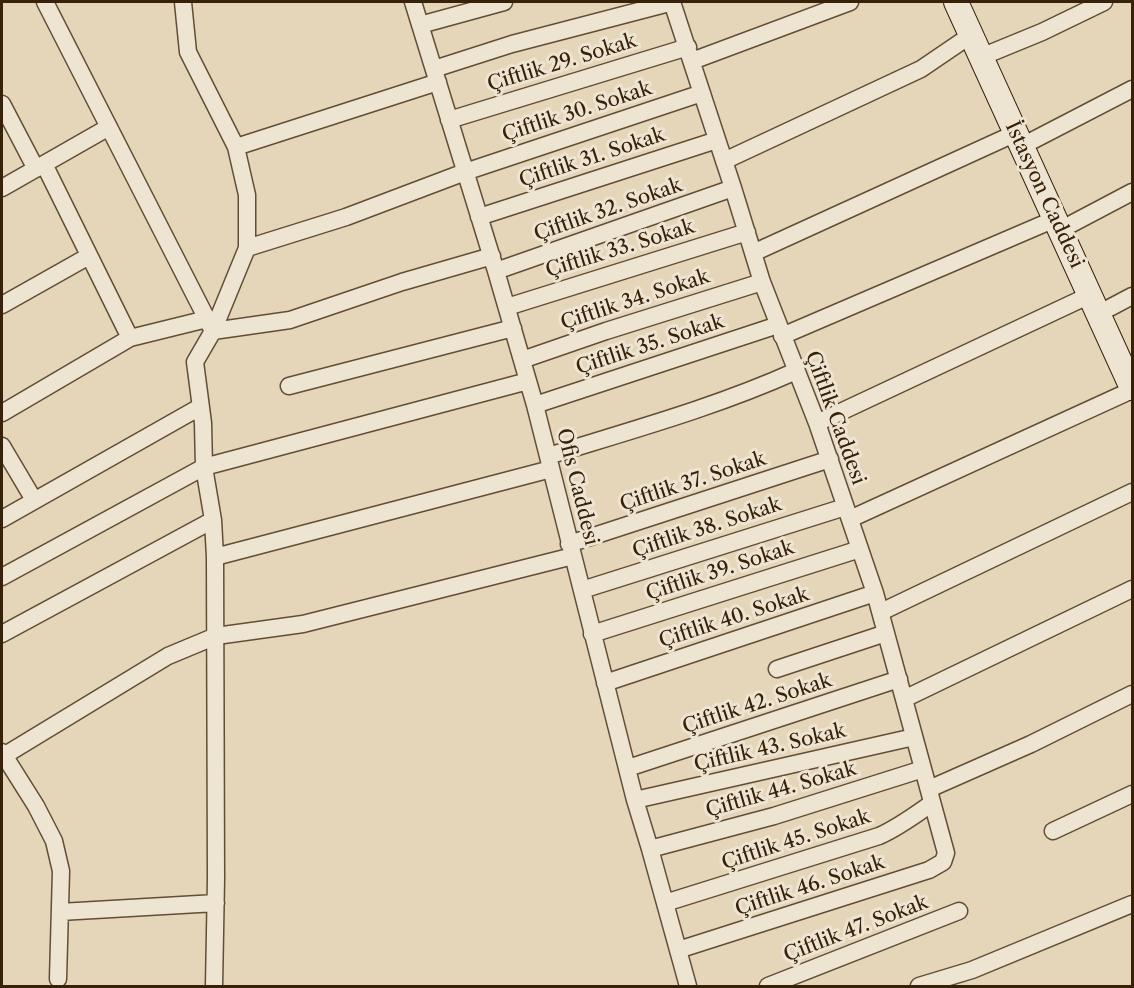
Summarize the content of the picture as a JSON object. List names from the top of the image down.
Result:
{
  "streets": {
    "main road": ["İstasyon Caddesi"],
    "street": [
      "Çiftlik 29. Sokak",
      "Çiftlik 30. Sokak",
      "Çiftlik 31. Sokak",
      "Çiftlik 32. Sokak",
      "Çiftlik 33. Sokak",
      "Çiftlik 34. Sokak",
      "Çiftlik 35. Sokak",
      "Çiftlik Caddesi",
      "Çiftlik 37. Sokak",
      "Ofis Caddesi",
      "Çiftlik 38. Sokak",
      "Çiftlik 39. Sokak",
      "Çiftlik 40. Sokak",
      "Çiftlik 42. Sokak",
      "Çiftlik 43. Sokak",
      "Çiftlik 44. Sokak",
      "Çiftlik 45. Sokak",
      "Çiftlik 46. Sokak",
      "Çiftlik 47. Sokak"
    ]
  },
  "crossings": [
    ["Çiftlik 29. Sokak", "Çiftlik Caddesi"],
    ["Çiftlik 29. Sokak", "Ofis Caddesi"],
    ["Çiftlik 30. Sokak", "Çiftlik Caddesi"],
    ["Çiftlik 30. Sokak", "Ofis Caddesi"],
    ["Çiftlik 31. Sokak", "Çiftlik Caddesi"],
    ["Çiftlik 31. Sokak", "Ofis Caddesi"],
    ["İstasyon Caddesi", "Çiftlik 35. Sokak"],
    ["İstasyon Caddesi", "Çiftlik 38. Sokak"],
    ["Çiftlik 32. Sokak", "Çiftlik Caddesi"],
    ["Çiftlik 32. Sokak", "Ofis Caddesi"],
    ["Çiftlik 33. Sokak", "Çiftlik Caddesi"],
    ["Çiftlik 33. Sokak", "Ofis Caddesi"],
    ["Çiftlik 34. Sokak", "Çiftlik Caddesi"],
    ["Çiftlik 34. Sokak", "Ofis Caddesi"],
    ["Çiftlik 35. Sokak", "Çiftlik Caddesi"],
    ["Çiftlik 35. Sokak", "Ofis Caddesi"],
    ["Çiftlik Caddesi", "Çiftlik 37. Sokak"],
    ["Çiftlik Caddesi", "Çiftlik 38. Sokak"],
    ["Çiftlik Caddesi", "Çiftlik 39. Sokak"],
    ["Çiftlik Caddesi", "Çiftlik 40. Sokak"],
    ["Çiftlik Caddesi", "Çiftlik 42. Sokak"],
    ["Çiftlik Caddesi", "Çiftlik 43. Sokak"],
    ["Çiftlik Caddesi", "Çiftlik 44. Sokak"],
    ["Çiftlik Caddesi", "Çiftlik 45. Sokak"],
    ["Çiftlik Caddesi", "Çiftlik 46. Sokak"],
    ["Çiftlik 37. Sokak", "Ofis Caddesi"],
    ["Ofis Caddesi", "Çiftlik 38. Sokak"],
    ["Ofis Caddesi", "Çiftlik 39. Sokak"],
    ["Ofis Caddesi", "Çiftlik 40. Sokak"],
    ["Ofis Caddesi", "Çiftlik 42. Sokak"],
    ["Ofis Caddesi", "Çiftlik 43. Sokak"],
    ["Ofis Caddesi", "Çiftlik 44. Sokak"],
    ["Ofis Caddesi", "Çiftlik 45. Sokak"],
    ["Ofis Caddesi", "Çiftlik 46. Sokak"]
  ]
}
